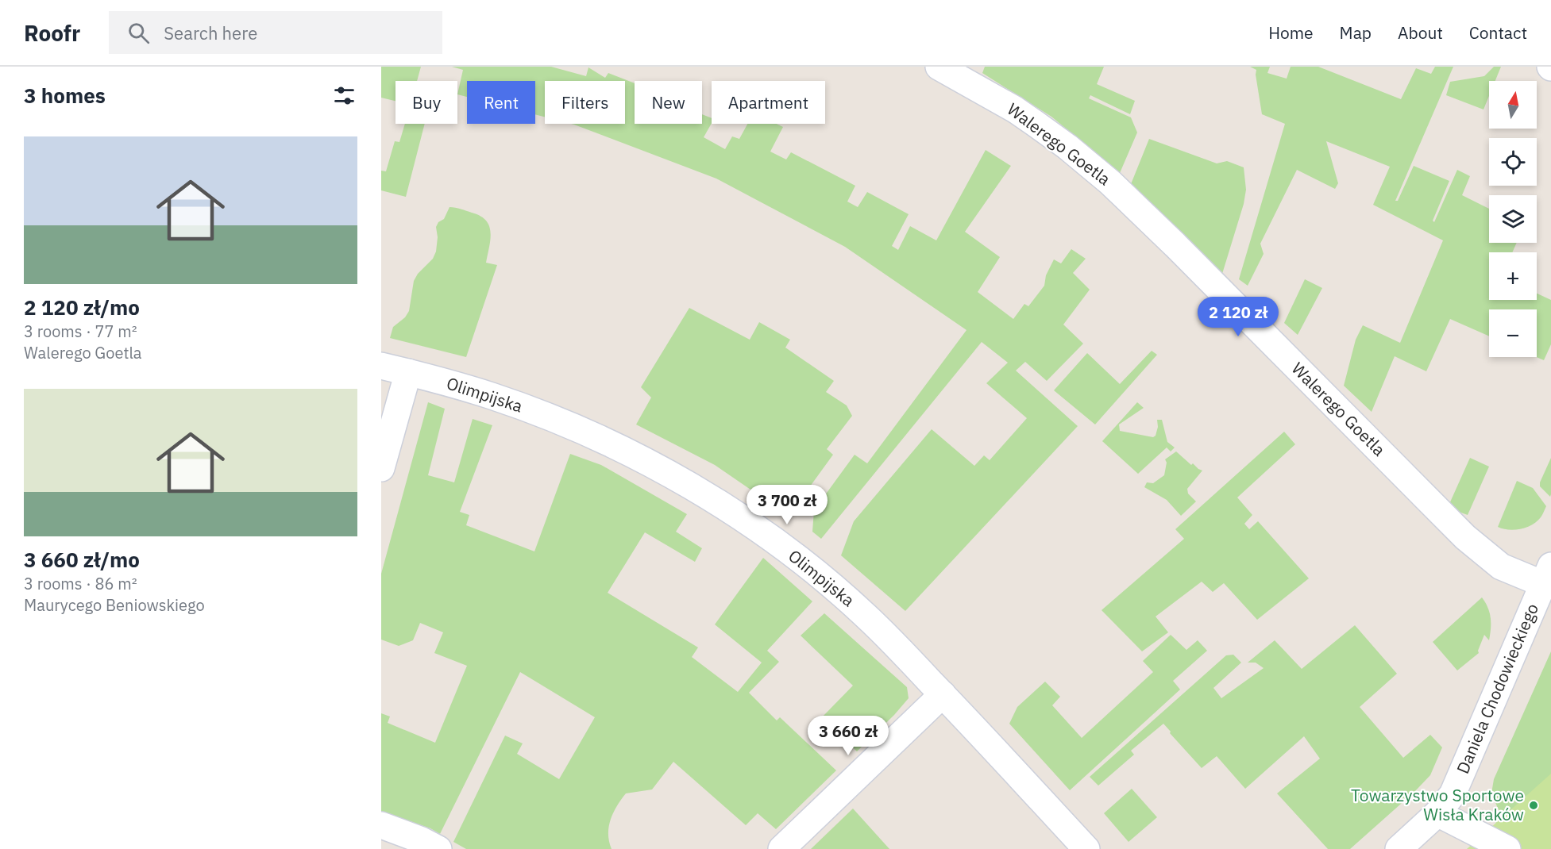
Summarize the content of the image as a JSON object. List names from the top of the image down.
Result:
{
  "streets": {
    "street": ["Walerego Goetla", "Olimpijska", "Daniela Chodowieckiego"]
  },
  "crossings": [
    ["Walerego Goetla", "Daniela Chodowieckiego"]
  ],
  "places": ["Towarzystwo Sportowe Wisła Kraków"],
  "north": "top",
  "page": {
    "header": "Roofr",
    "search": "Search here",
    "nav": [
      "Home",
      "Map",
      "About",
      "Contact"
    ],
    "heading": "3 homes",
    "map_buttons": ["+", "−"],
    "chip": [
      "Buy",
      "Rent",
      "Filters",
      "New",
      "Apartment"
    ],
    "list": [
      {
        "name": "2 120 zł/mo",
        "note": "3 rooms · 77 m² · Walerego Goetla"
      },
      {
        "name": "3 660 zł/mo",
        "note": "3 rooms · 86 m² · Maurycego Beniowskiego"
      }
    ],
    "price": ["2 120 zł", "3 700 zł", "3 660 zł"]
  }
}
